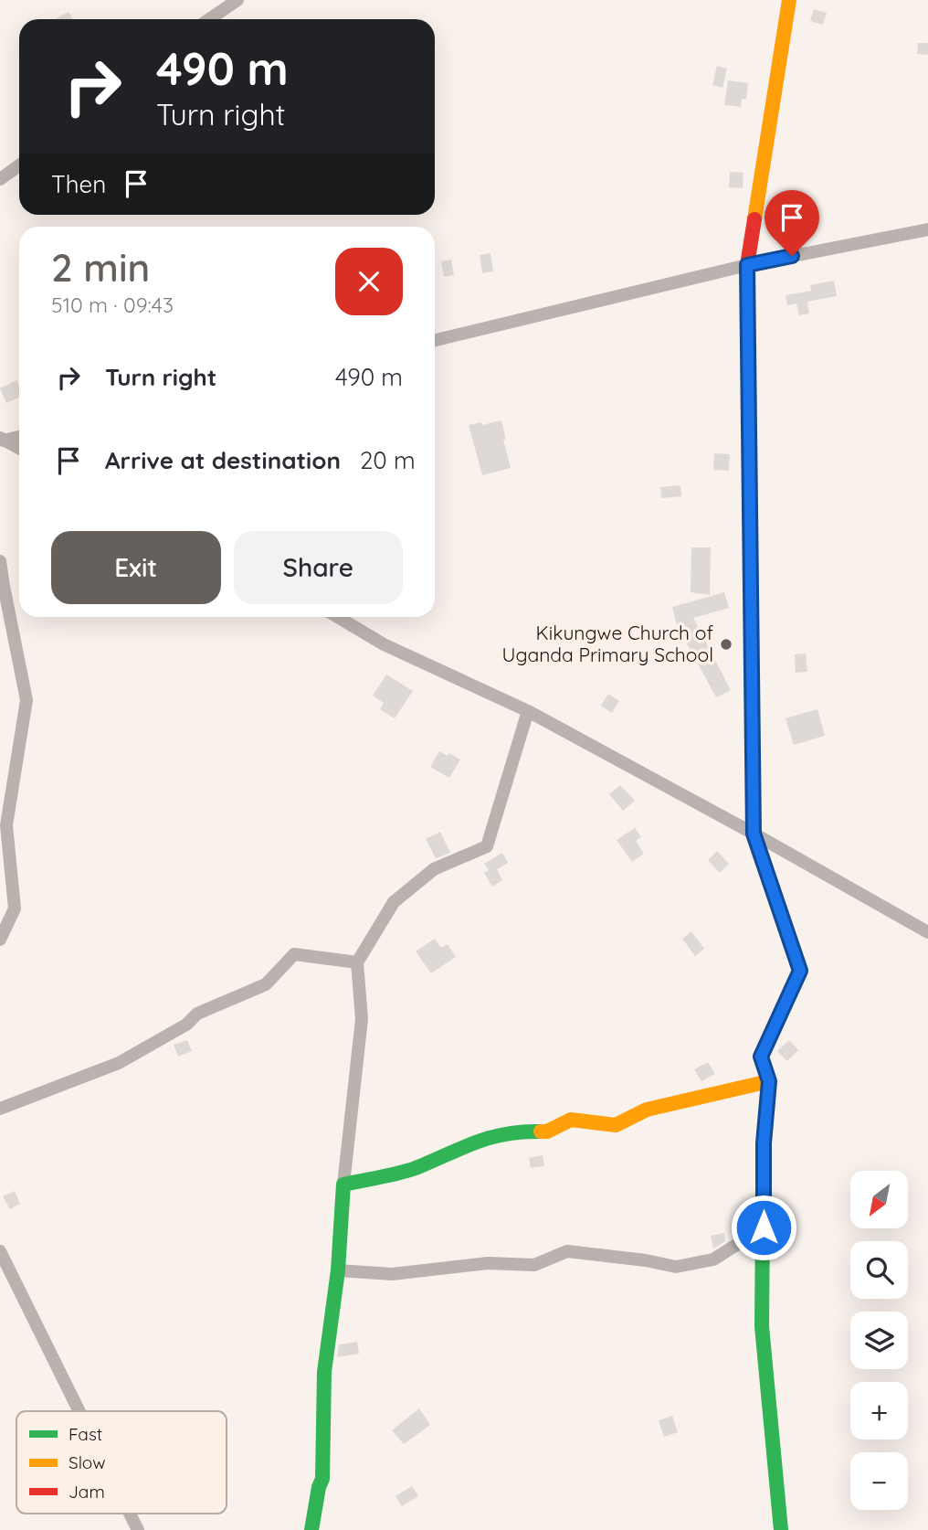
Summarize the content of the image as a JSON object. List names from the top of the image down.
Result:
{
  "places": ["Kikungwe Church of Uganda Primary School"],
  "legend": ["Fast", "Slow", "Jam"],
  "north": "bottom left",
  "page": {
    "turn": ["490 m", "Turn right"],
    "then": "Then",
    "heading": ["2 min", "510 m · 09:43"],
    "list": [
      {
        "name": "Turn right",
        "value": "490 m"
      },
      {
        "name": "Arrive at destination",
        "value": "20 m"
      }
    ],
    "buttons": ["Exit", "Share"],
    "map_buttons": ["+", "−"]
  }
}
